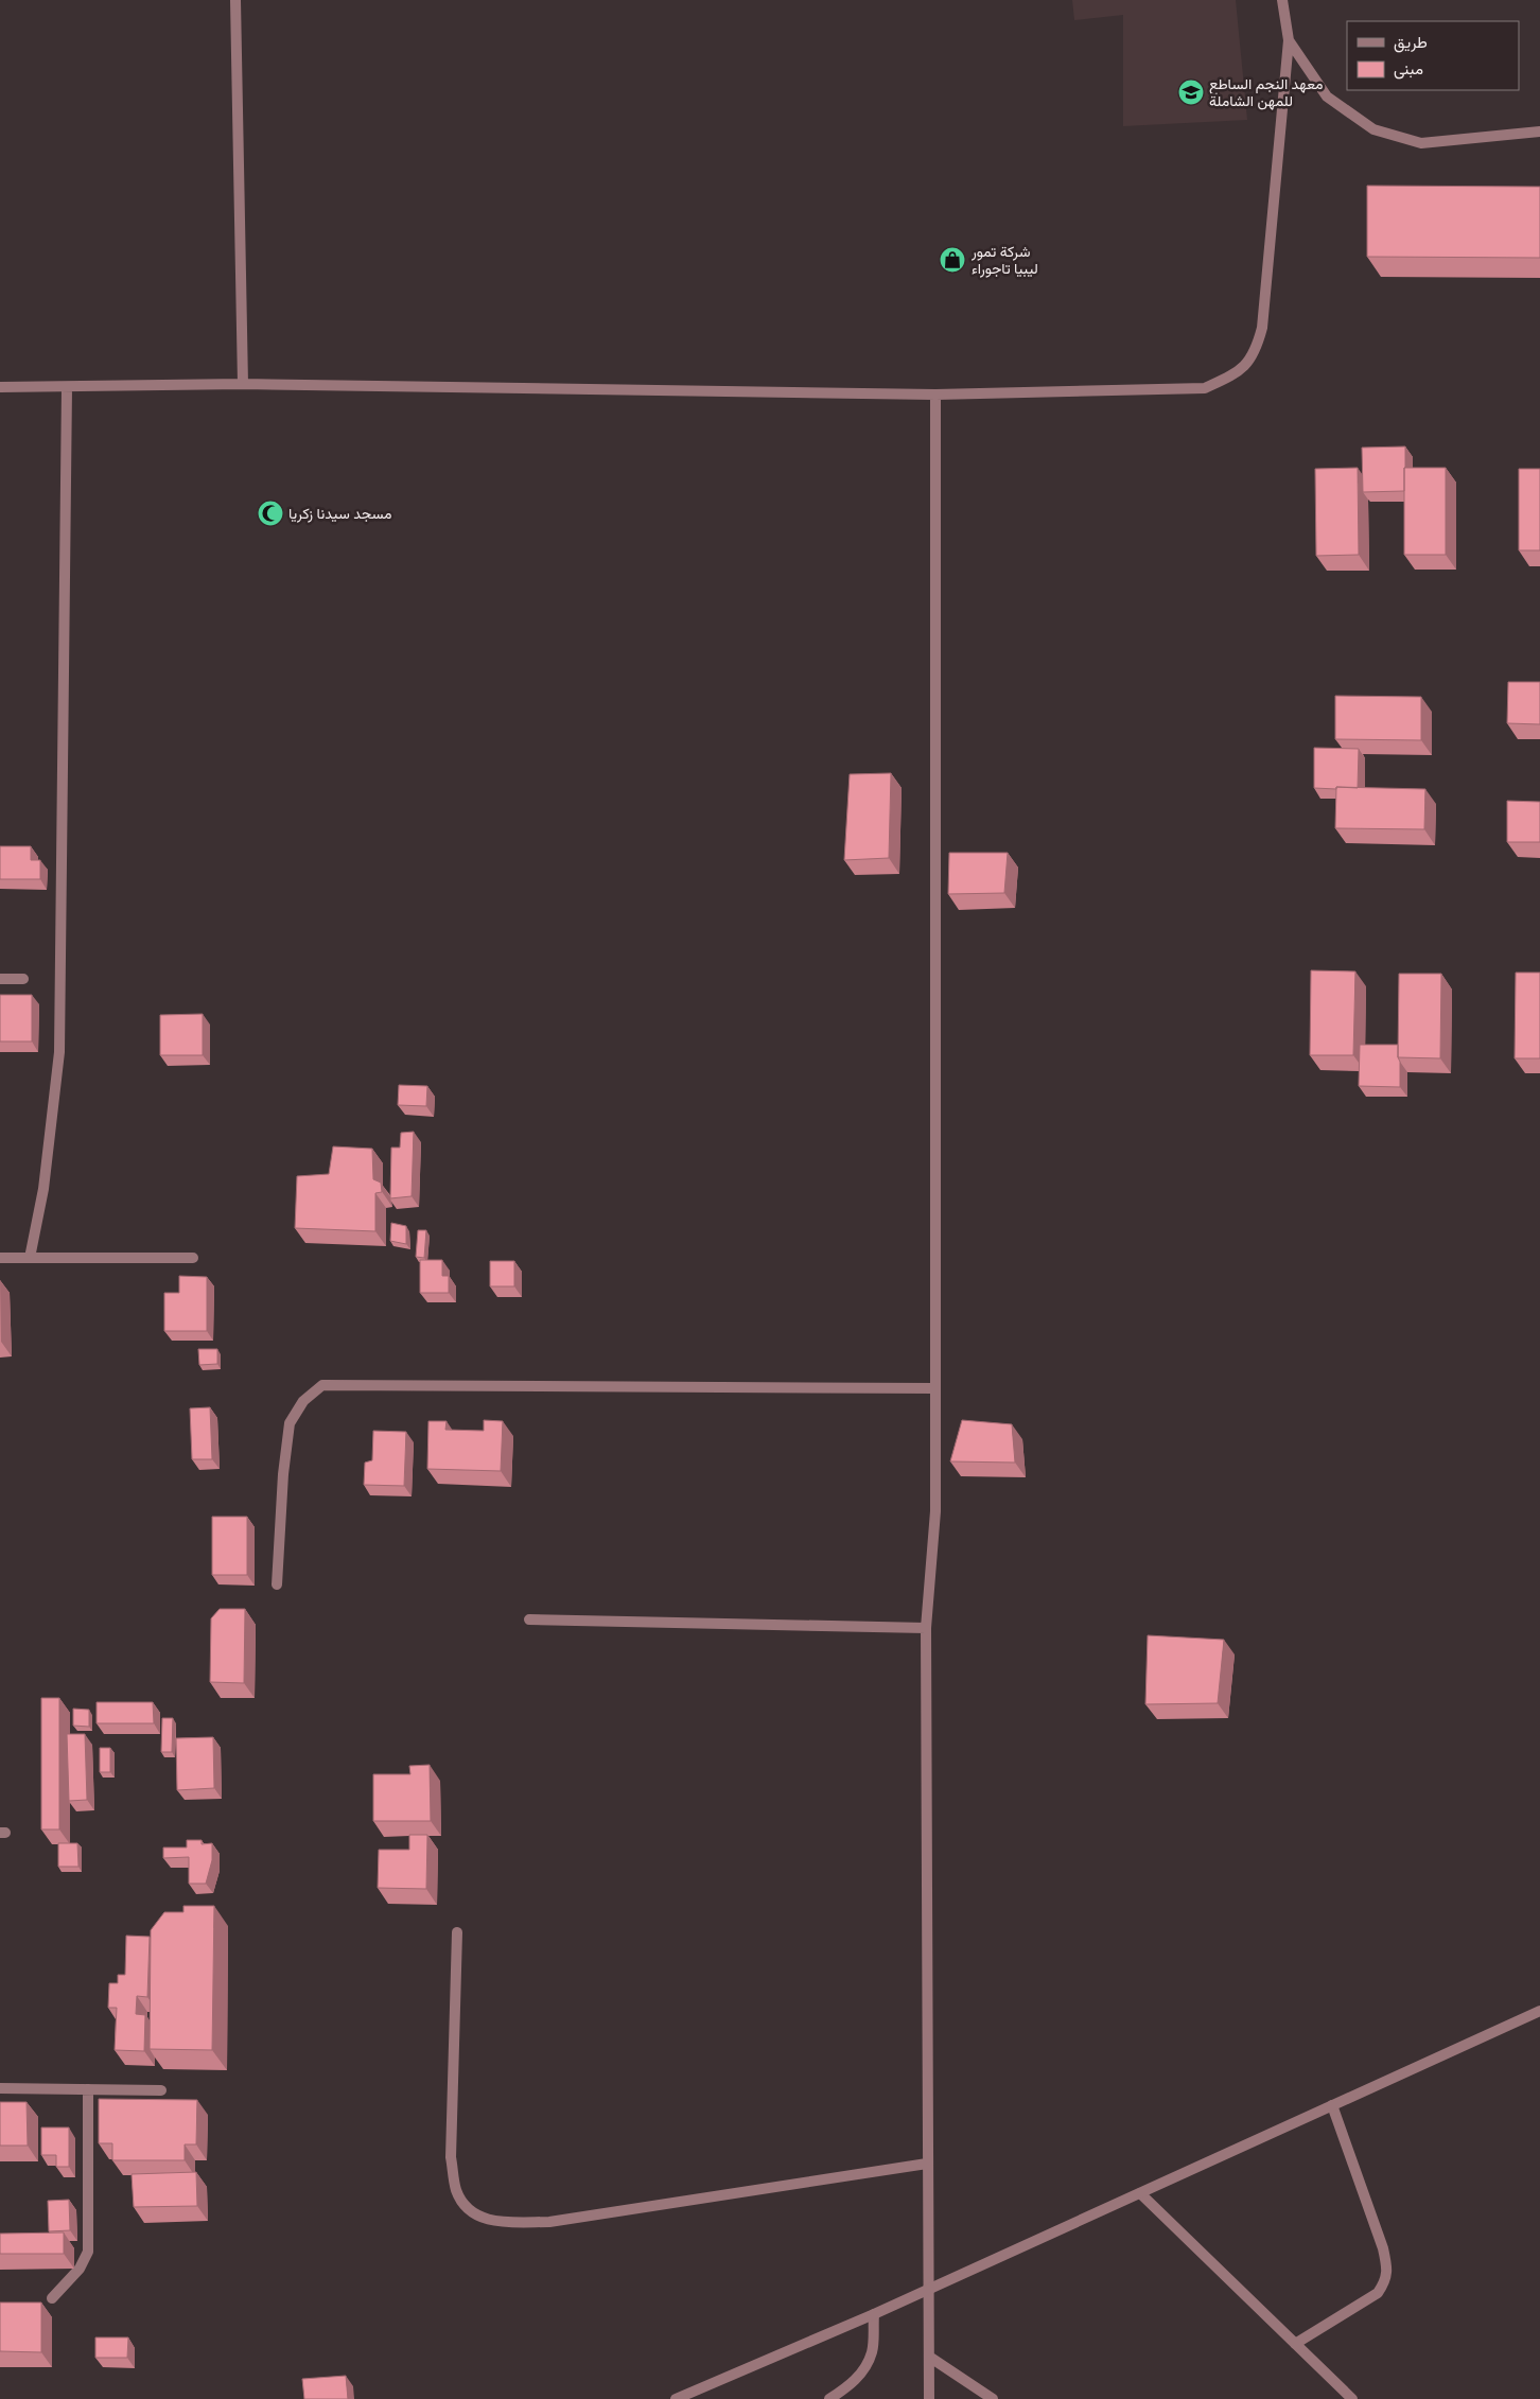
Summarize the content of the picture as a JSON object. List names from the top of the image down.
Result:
{
  "places": {
    "school or university": ["معهد النجم الساطع للمهن الشاملة"],
    "shop": ["شركة تمور ليبيا تاجوراء"],
    "mosque": ["مسجد سيدنا زكريا"]
  },
  "legend": ["طريق", "مبنى"]
}
